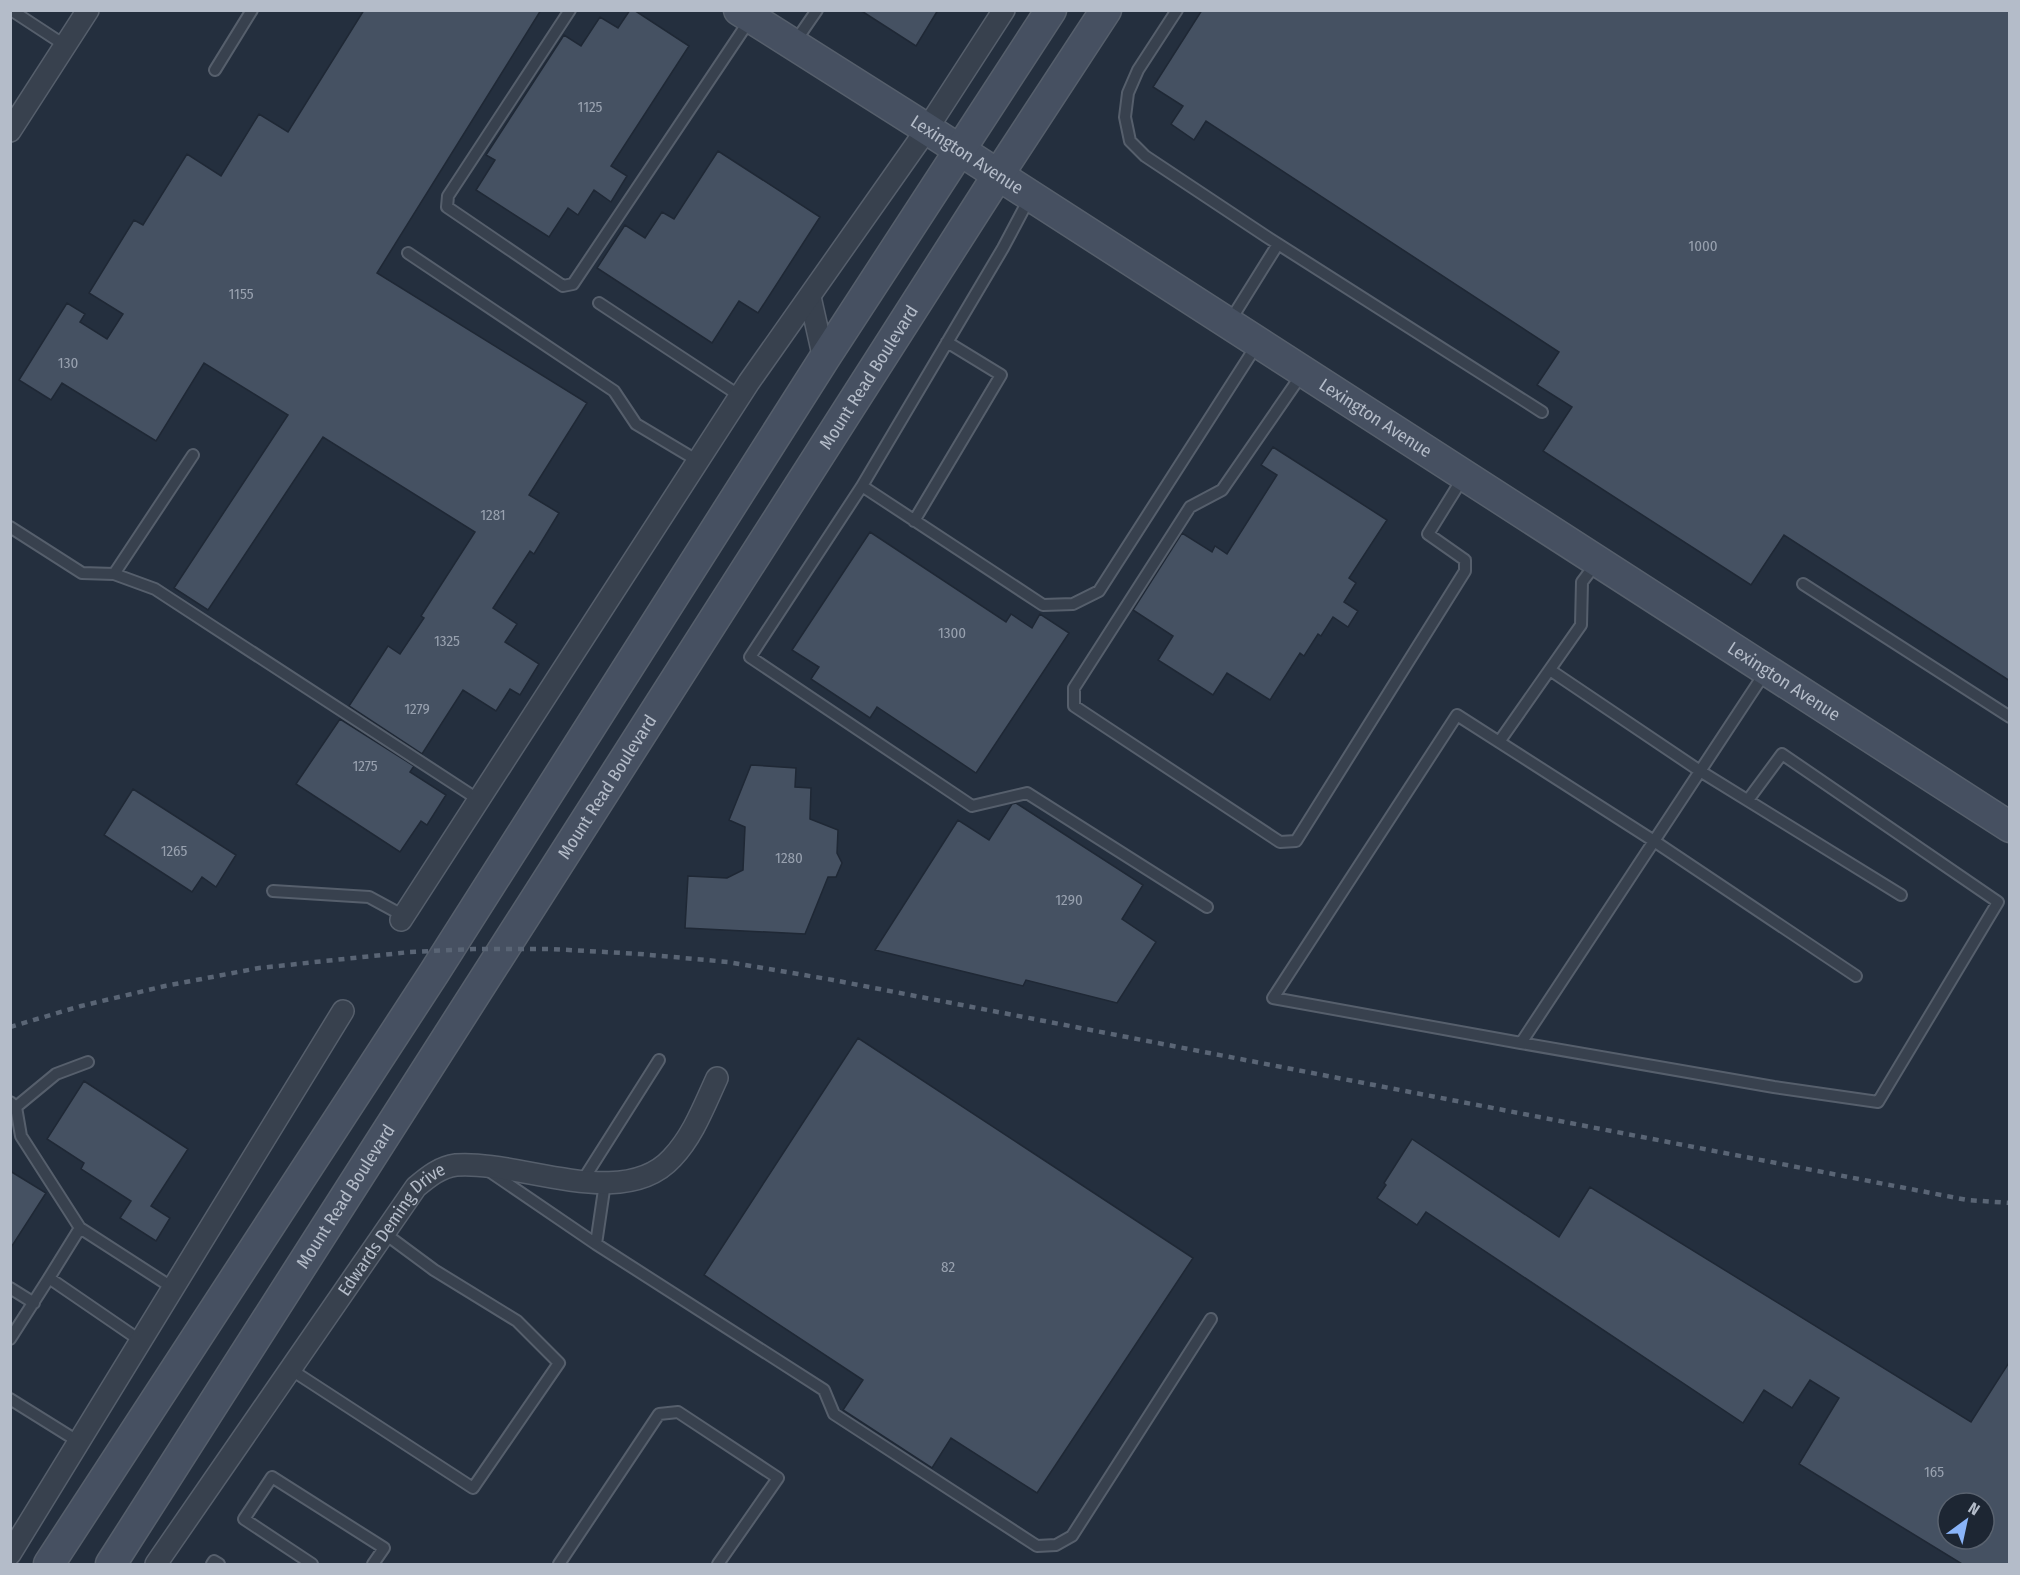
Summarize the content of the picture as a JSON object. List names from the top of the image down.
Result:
{
  "streets": {
    "main road": ["Lexington Avenue", "Mount Read Boulevard"],
    "street": ["Edwards Deming Drive"]
  },
  "crossings": [
    ["Lexington Avenue", "Mount Read Boulevard"]
  ],
  "house_numbers": [
    "1125",
    "1000",
    "1155",
    "130",
    "1281",
    "1300",
    "1325",
    "1279",
    "1275",
    "1265",
    "1280",
    "1290",
    "82",
    "165"
  ],
  "north": "top right"
}
